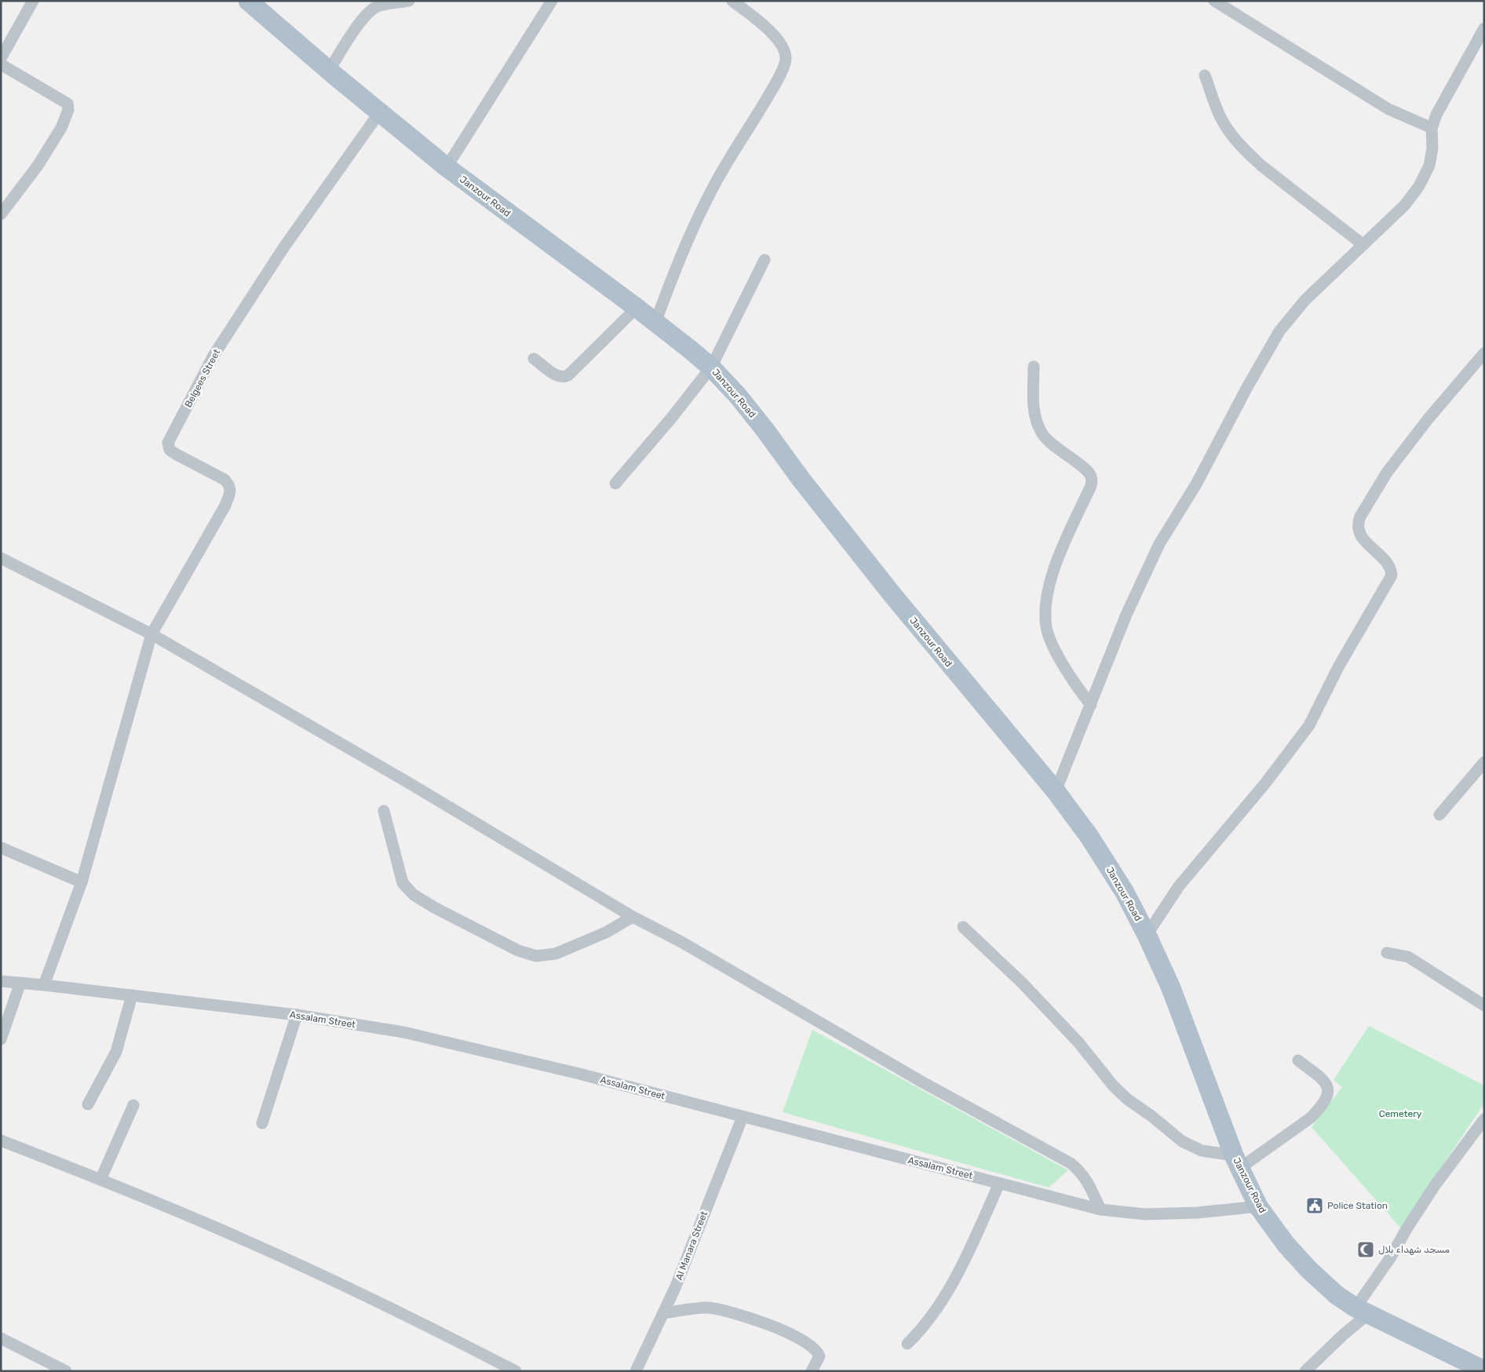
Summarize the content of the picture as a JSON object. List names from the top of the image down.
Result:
{
  "streets": {
    "main road": ["Janzour Road"],
    "street": ["Belgees Street", "Assalam Street", "Al Manara Street"]
  },
  "crossings": [
    ["Janzour Road", "Belgees Street"],
    ["Janzour Road", "Assalam Street"],
    ["Assalam Street", "Al Manara Street"]
  ],
  "parks": ["Cemetery"],
  "places": {
    "public building": ["Police Station"],
    "mosque": ["مسجد شهداء بلال"]
  }
}
